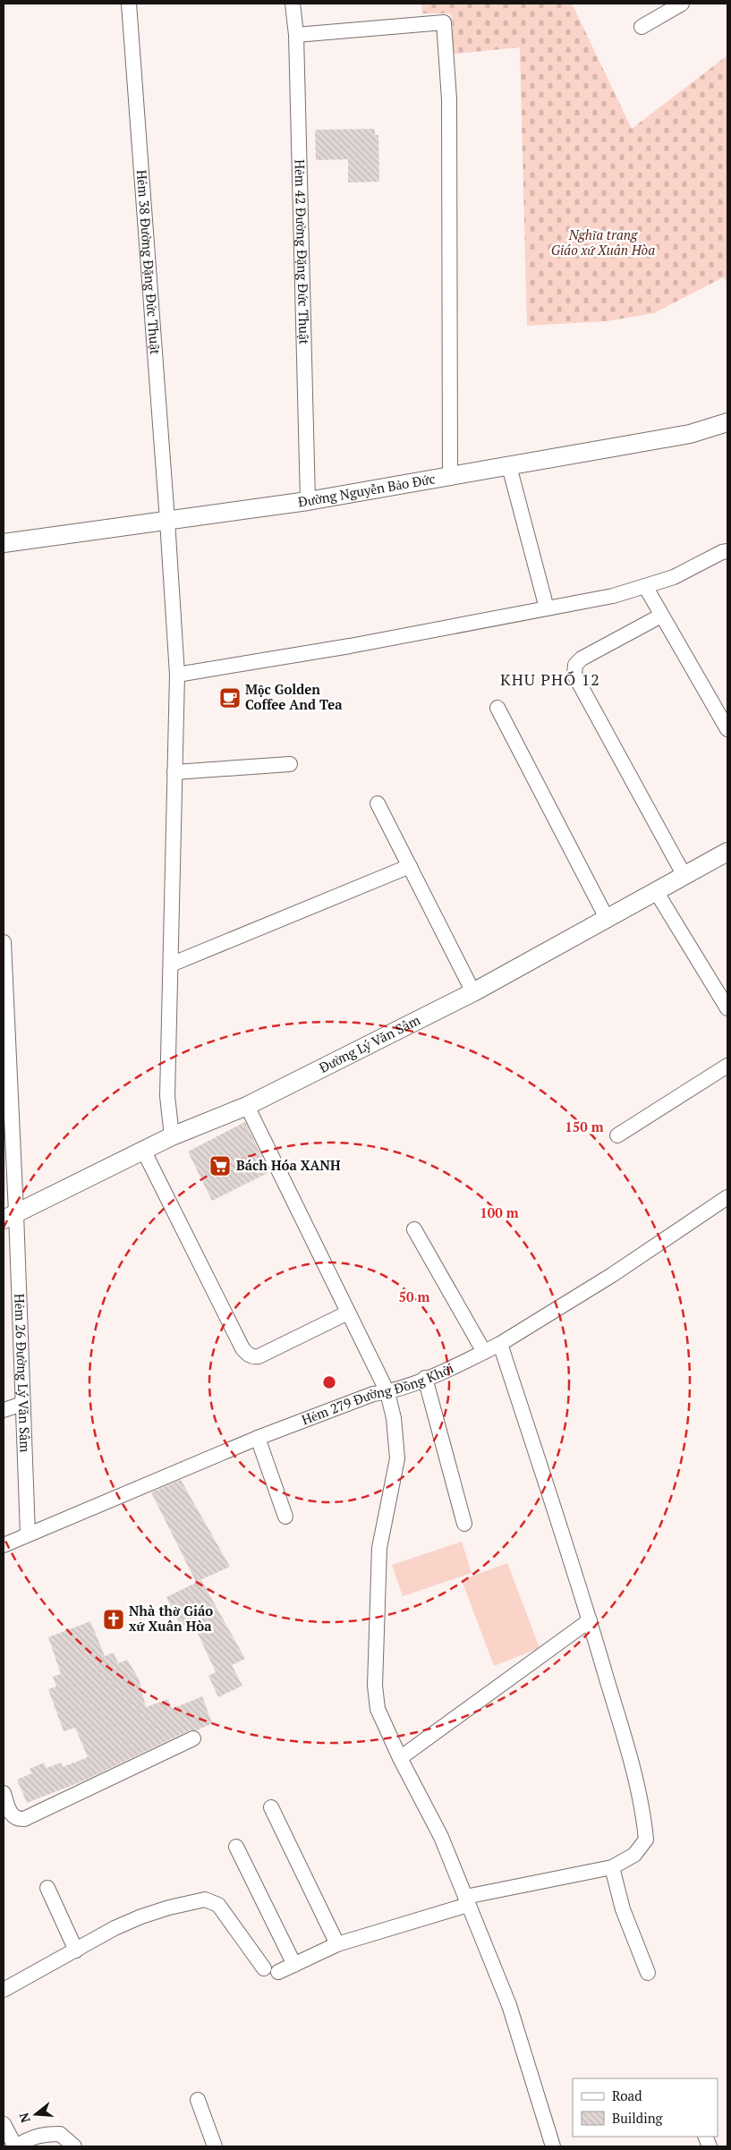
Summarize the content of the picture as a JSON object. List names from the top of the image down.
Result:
{
  "streets": {
    "street": [
      "Hẻm 42 Đường Đặng Đức Thuật",
      "Hẻm 38 Đường Đặng Đức Thuật",
      "Đường Nguyễn Bảo Đức",
      "Đường Lý Văn Sâm",
      "Hẻm 26 Đường Lý Văn Sâm",
      "Hẻm 279 Đường Đồng Khởi"
    ]
  },
  "crossings": [
    ["Hẻm 42 Đường Đặng Đức Thuật", "Đường Nguyễn Bảo Đức"],
    ["Hẻm 38 Đường Đặng Đức Thuật", "Đường Nguyễn Bảo Đức"],
    ["Hẻm 38 Đường Đặng Đức Thuật", "Đường Lý Văn Sâm"],
    ["Đường Lý Văn Sâm", "Hẻm 26 Đường Lý Văn Sâm"],
    ["Hẻm 26 Đường Lý Văn Sâm", "Hẻm 279 Đường Đồng Khởi"]
  ],
  "districts": ["KHU PHỐ 12"],
  "parks": ["Nghĩa trang Giáo xứ Xuân Hòa"],
  "places": {
    "cafe": ["Mộc Golden Coffee And Tea"],
    "supermarket": ["Bách Hóa XANH"],
    "church": ["Nhà thờ Giáo xứ Xuân Hòa"]
  },
  "legend": ["Road", "Building"],
  "north": "left",
  "rings": ["150 m", "100 m", "50 m"]
}
